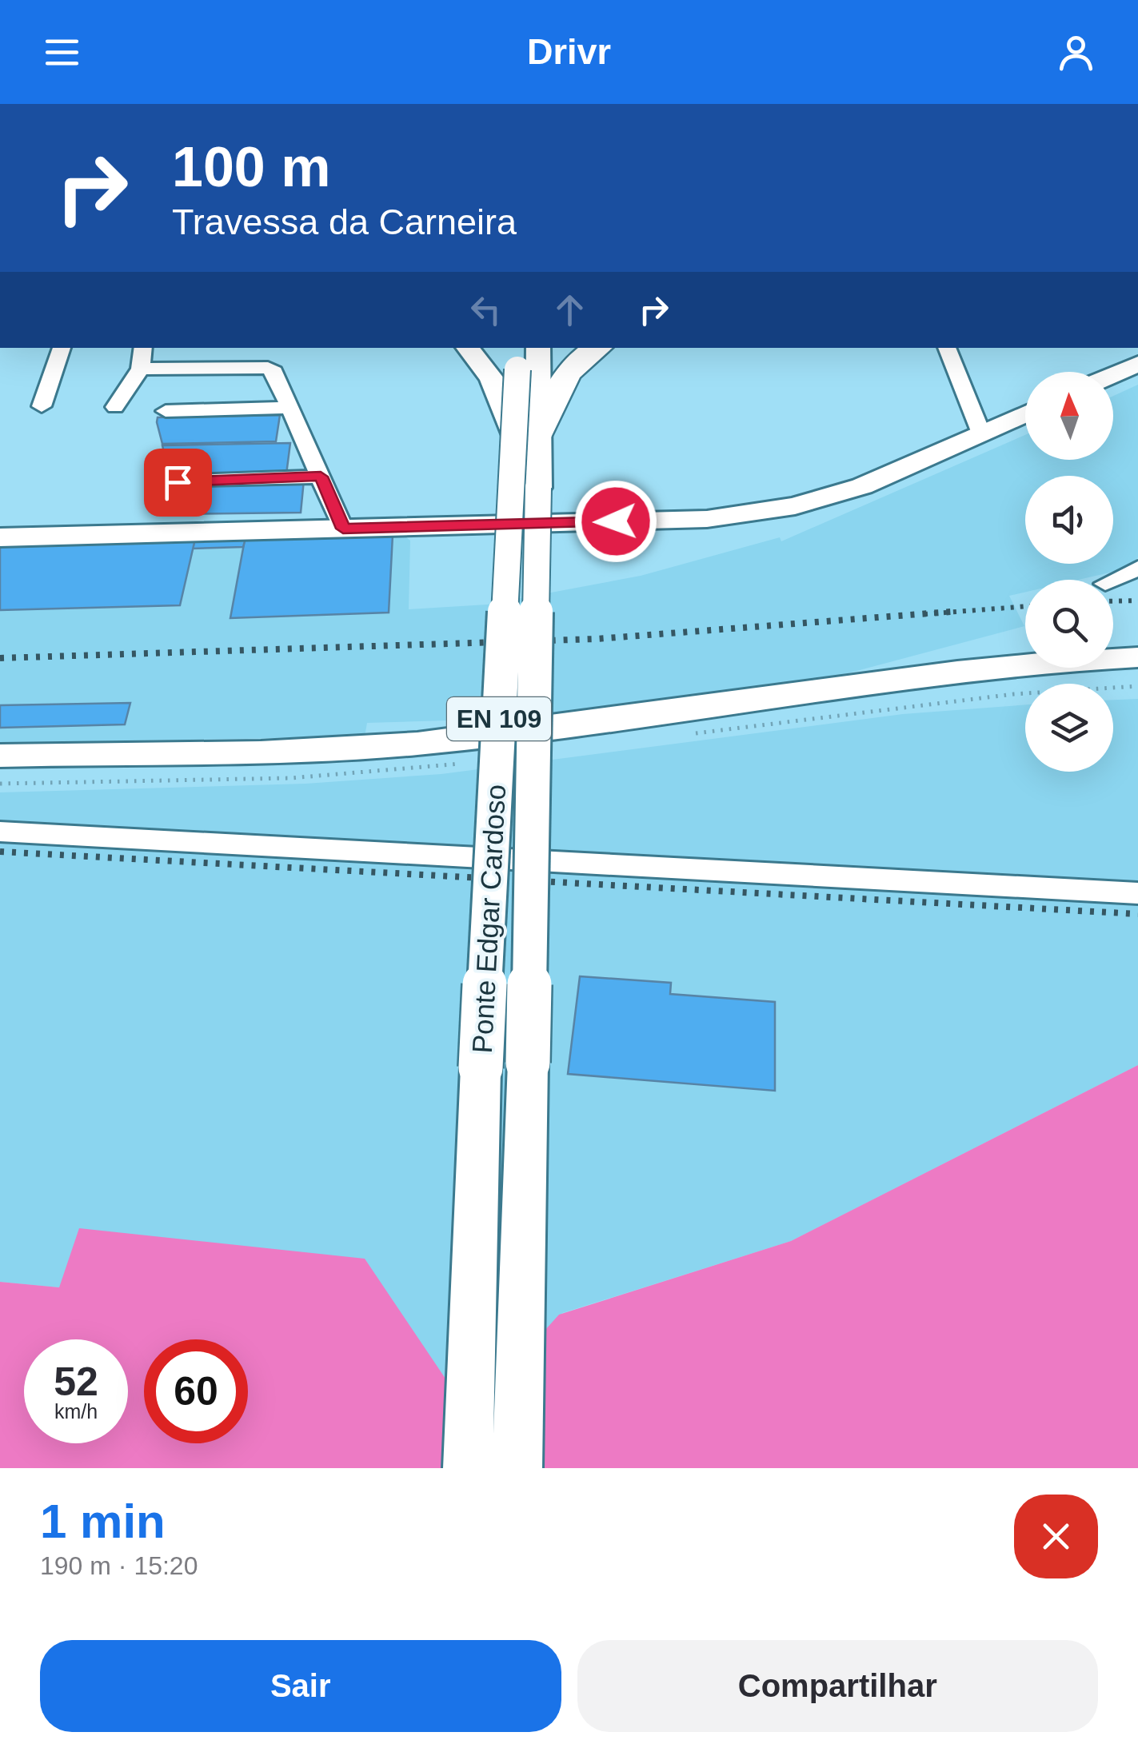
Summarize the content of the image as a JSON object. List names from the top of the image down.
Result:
{
  "streets": {
    "main road": ["EN 109", "Ponte Edgar Cardoso"]
  },
  "north": "top",
  "page": {
    "header": "Drivr",
    "turn": ["100 m", "Travessa da Carneira"],
    "speed": "52 km/h",
    "limit": "60",
    "heading": ["1 min", "190 m · 15:20"],
    "buttons": ["Sair", "Compartilhar"]
  }
}
